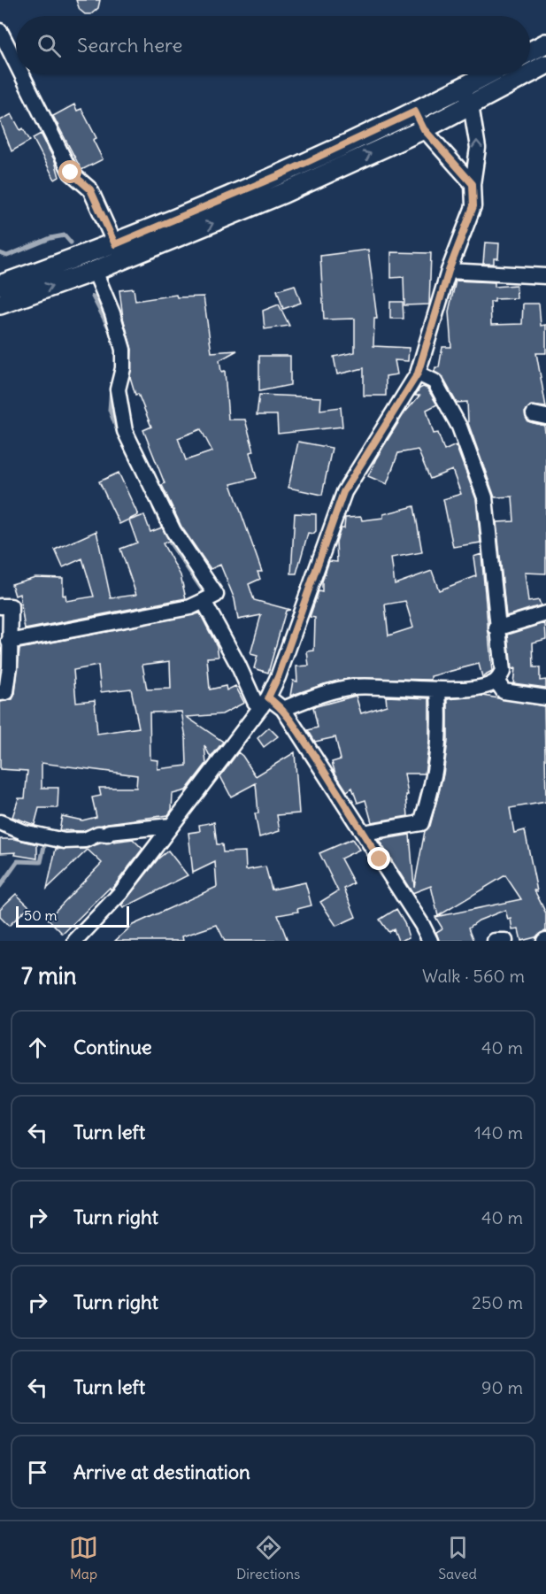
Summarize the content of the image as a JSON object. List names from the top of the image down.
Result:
{
  "scale_bar": "50 m",
  "page": {
    "search": "Search here",
    "scale": "50 m",
    "heading": ["7 min", "Walk · 560 m"],
    "list": [
      ["Continue", "40 m"],
      ["Turn left", "140 m"],
      ["Turn right", "40 m"],
      ["Turn right", "250 m"],
      ["Turn left", "90 m"],
      "Arrive at destination"
    ],
    "nav": ["Map", "Directions", "Saved"]
  }
}
